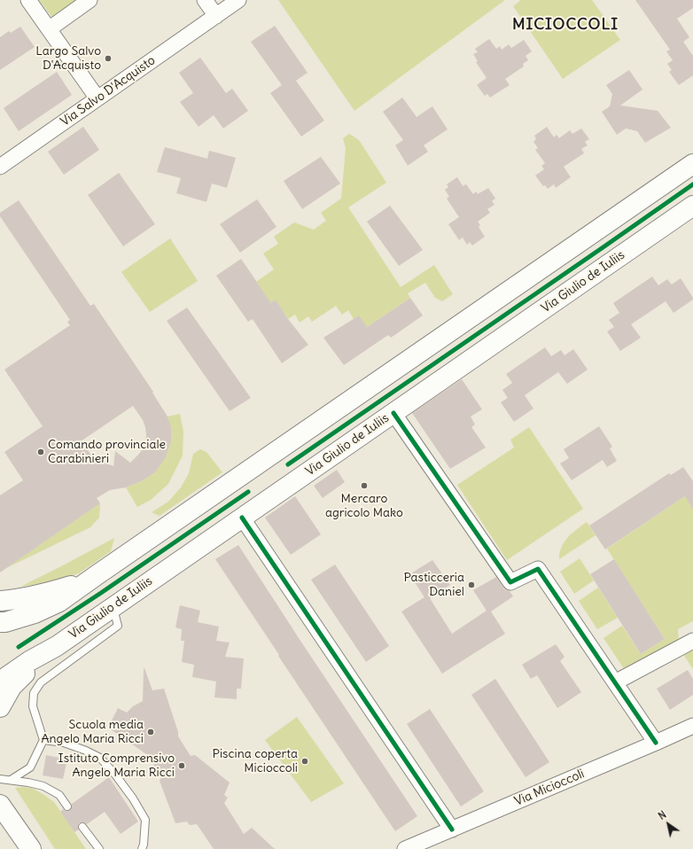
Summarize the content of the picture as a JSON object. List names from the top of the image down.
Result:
{
  "streets": {
    "main road": ["Via Giulio de Iuliis"],
    "street": ["Via Salvo D'Acquisto", "Via Micioccoli"]
  },
  "districts": ["MICIOCCOLI"],
  "places": [
    "Largo Salvo D'Acquisto",
    "Comando provinciale Carabinieri",
    "Mercaro agricolo Mako",
    "Pasticceria Daniel",
    "Scuola media Angelo Maria Ricci",
    "Piscina coperta Micioccoli",
    "Istituto Comprensivo Angelo Maria Ricci"
  ],
  "north": "top left"
}
